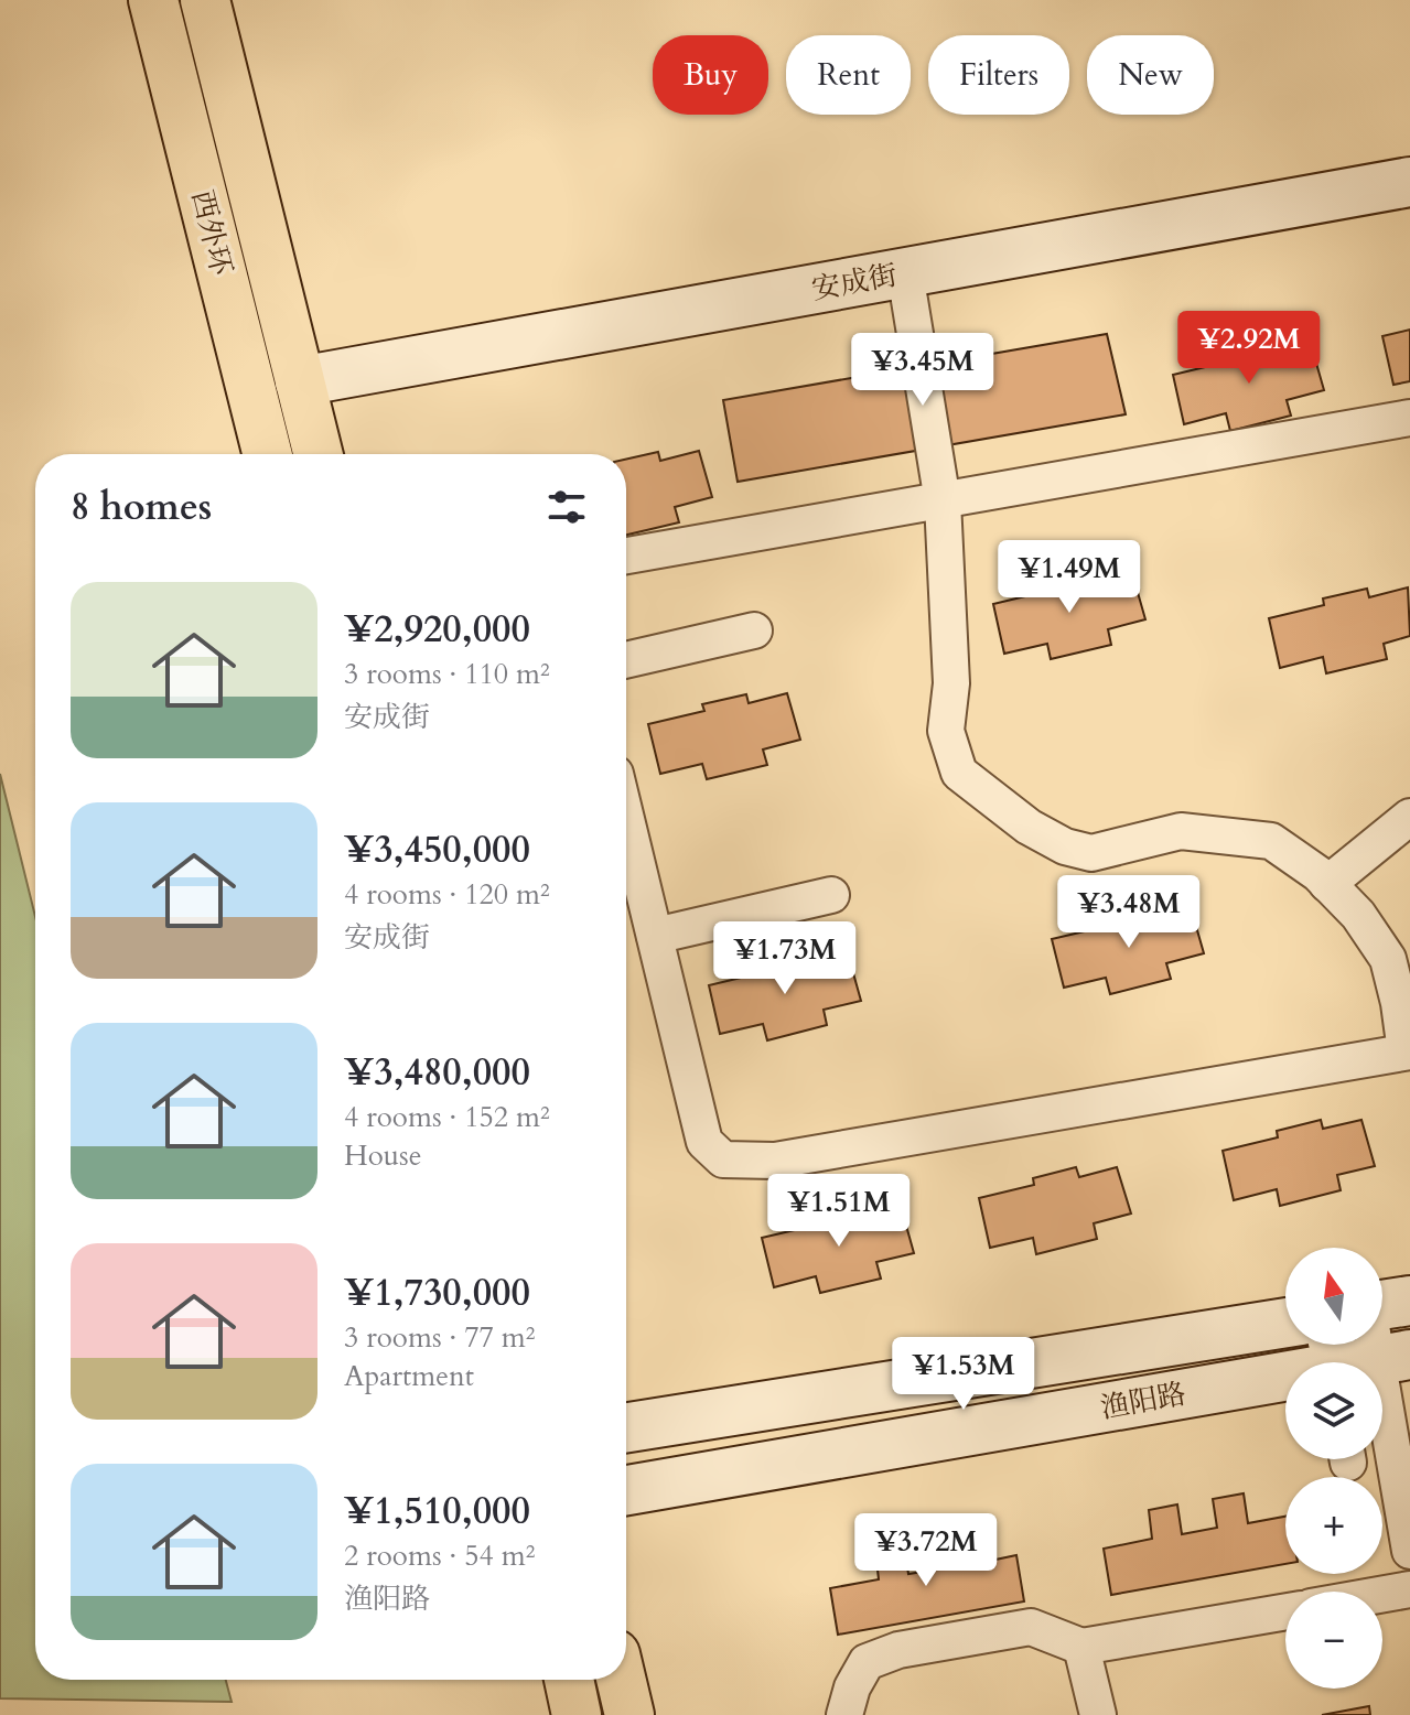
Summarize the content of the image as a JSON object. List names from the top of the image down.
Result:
{
  "streets": {
    "highway": ["西外环"],
    "street": ["安成街", "渔阳路"]
  },
  "crossings": [
    ["西外环", "安成街"]
  ],
  "north": "top",
  "page": {
    "chip": [
      "Buy",
      "Rent",
      "Filters",
      "New"
    ],
    "price": [
      "¥2.92M",
      "¥3.45M",
      "¥1.49M",
      "¥3.48M",
      "¥1.73M",
      "¥1.51M",
      "¥1.53M",
      "¥3.72M"
    ],
    "heading": "8 homes",
    "list": [
      {
        "name": "¥2,920,000",
        "note": "3 rooms · 110 m² · 安成街"
      },
      {
        "name": "¥3,450,000",
        "note": "4 rooms · 120 m² · 安成街"
      },
      {
        "name": "¥3,480,000",
        "note": "4 rooms · 152 m² · House"
      },
      {
        "name": "¥1,730,000",
        "note": "3 rooms · 77 m² · Apartment"
      },
      {
        "name": "¥1,510,000",
        "note": "2 rooms · 54 m² · 渔阳路"
      }
    ],
    "map_buttons": ["+", "−"]
  }
}
